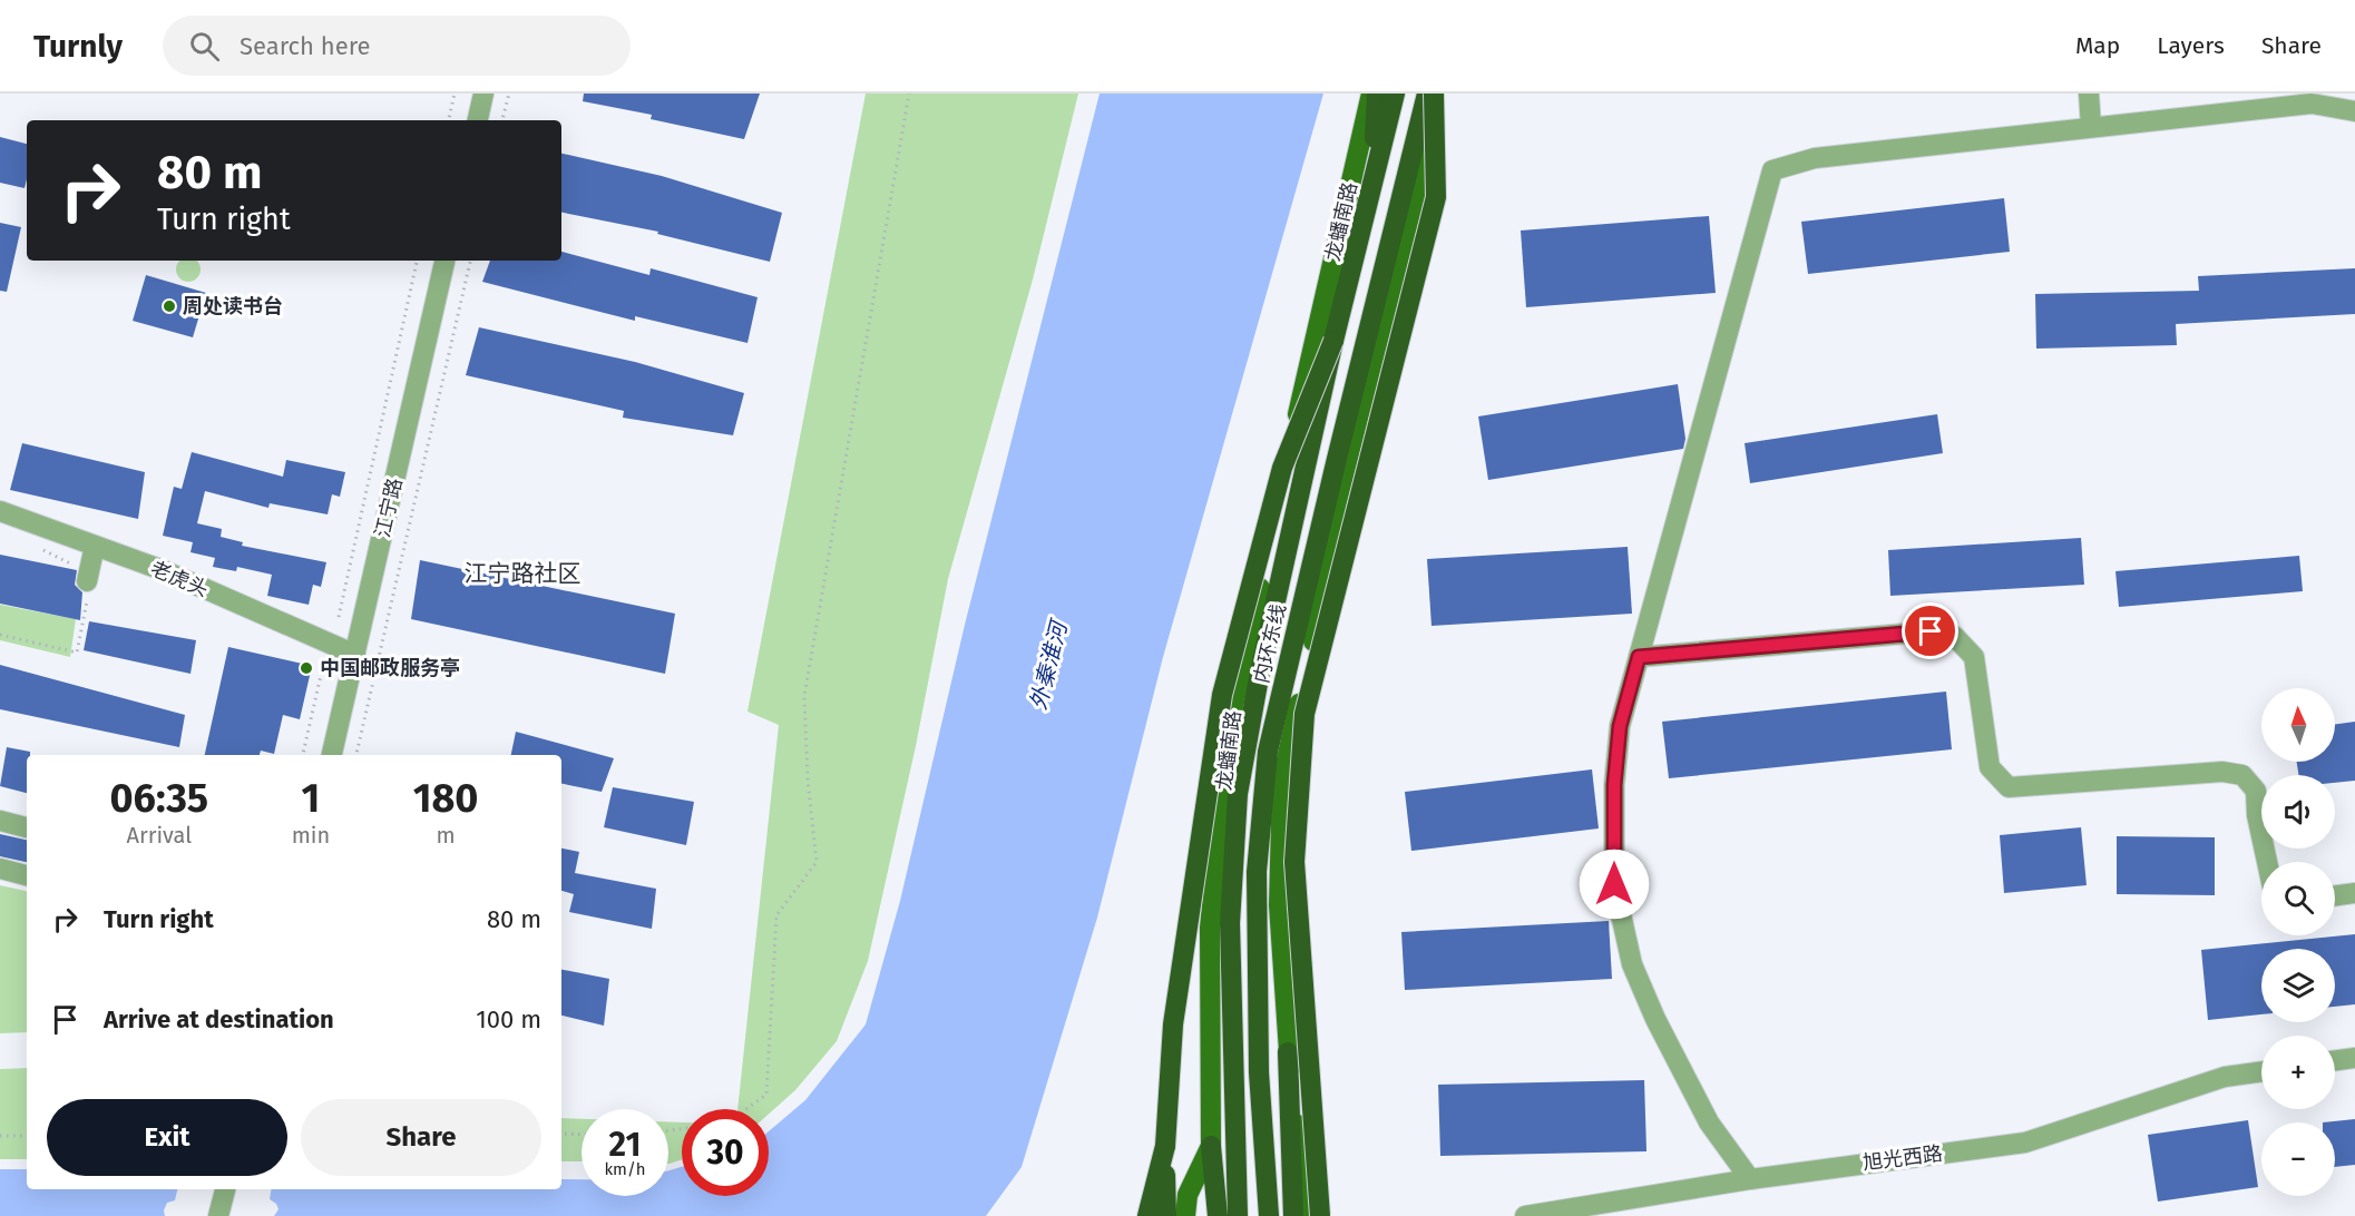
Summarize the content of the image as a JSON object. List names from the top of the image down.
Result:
{
  "streets": {
    "highway": ["内环东线"],
    "main road": ["龙蟠南路"],
    "street": ["江宁路", "老虎头", "旭光西路"]
  },
  "crossings": [
    ["江宁路", "老虎头"]
  ],
  "districts": ["江宁路社区"],
  "water": ["外秦淮河"],
  "places": ["周处读书台", "中国邮政服务亭"],
  "north": "top",
  "page": {
    "header": "Turnly",
    "search": "Search here",
    "nav": ["Map", "Layers", "Share"],
    "turn": ["80 m", "Turn right"],
    "map_buttons": ["+", "−"],
    "eta": [
      "06:35",
      "Arrival",
      "1",
      "min",
      "180",
      "m"
    ],
    "list": [
      {
        "name": "Turn right",
        "value": "80 m"
      },
      {
        "name": "Arrive at destination",
        "value": "100 m"
      }
    ],
    "buttons": ["Exit", "Share"],
    "speed": "21 km/h",
    "limit": "30"
  }
}
